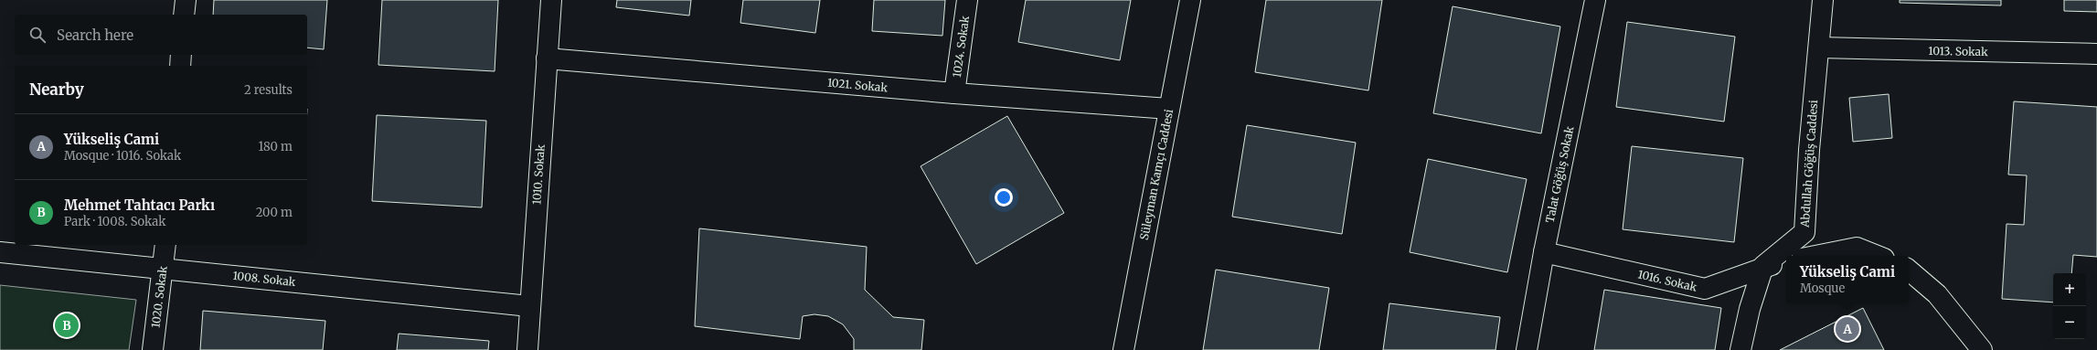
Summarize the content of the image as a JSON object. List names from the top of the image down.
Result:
{
  "streets": {
    "street": [
      "1024. Sokak",
      "1013. Sokak",
      "1021. Sokak",
      "Abdullah Göğüş Caddesi",
      "1010. Sokak",
      "Süleyman Kamçı Caddesi",
      "Talat Göğüş Sokak",
      "1008. Sokak",
      "1016. Sokak",
      "1020. Sokak"
    ]
  },
  "crossings": [
    ["1024. Sokak", "1021. Sokak"],
    ["1013. Sokak", "Abdullah Göğüş Caddesi"],
    ["1021. Sokak", "1010. Sokak"],
    ["1021. Sokak", "Süleyman Kamçı Caddesi"],
    ["Abdullah Göğüş Caddesi", "1016. Sokak"],
    ["1010. Sokak", "1008. Sokak"],
    ["Talat Göğüş Sokak", "1016. Sokak"],
    ["1008. Sokak", "1020. Sokak"]
  ],
  "page": {
    "search": "Search here",
    "heading": ["Nearby", "2 results"],
    "list": [
      {
        "mark": "A",
        "name": "Yükseliş Cami",
        "note": "Mosque · 1016. Sokak",
        "value": "180 m"
      },
      {
        "mark": "B",
        "name": "Mehmet Tahtacı Parkı",
        "note": "Park · 1008. Sokak",
        "value": "200 m"
      }
    ],
    "popup": ["Yükseliş Cami", "Mosque"],
    "map_buttons": ["+", "−"],
    "pins": ["B", "A"]
  }
}
